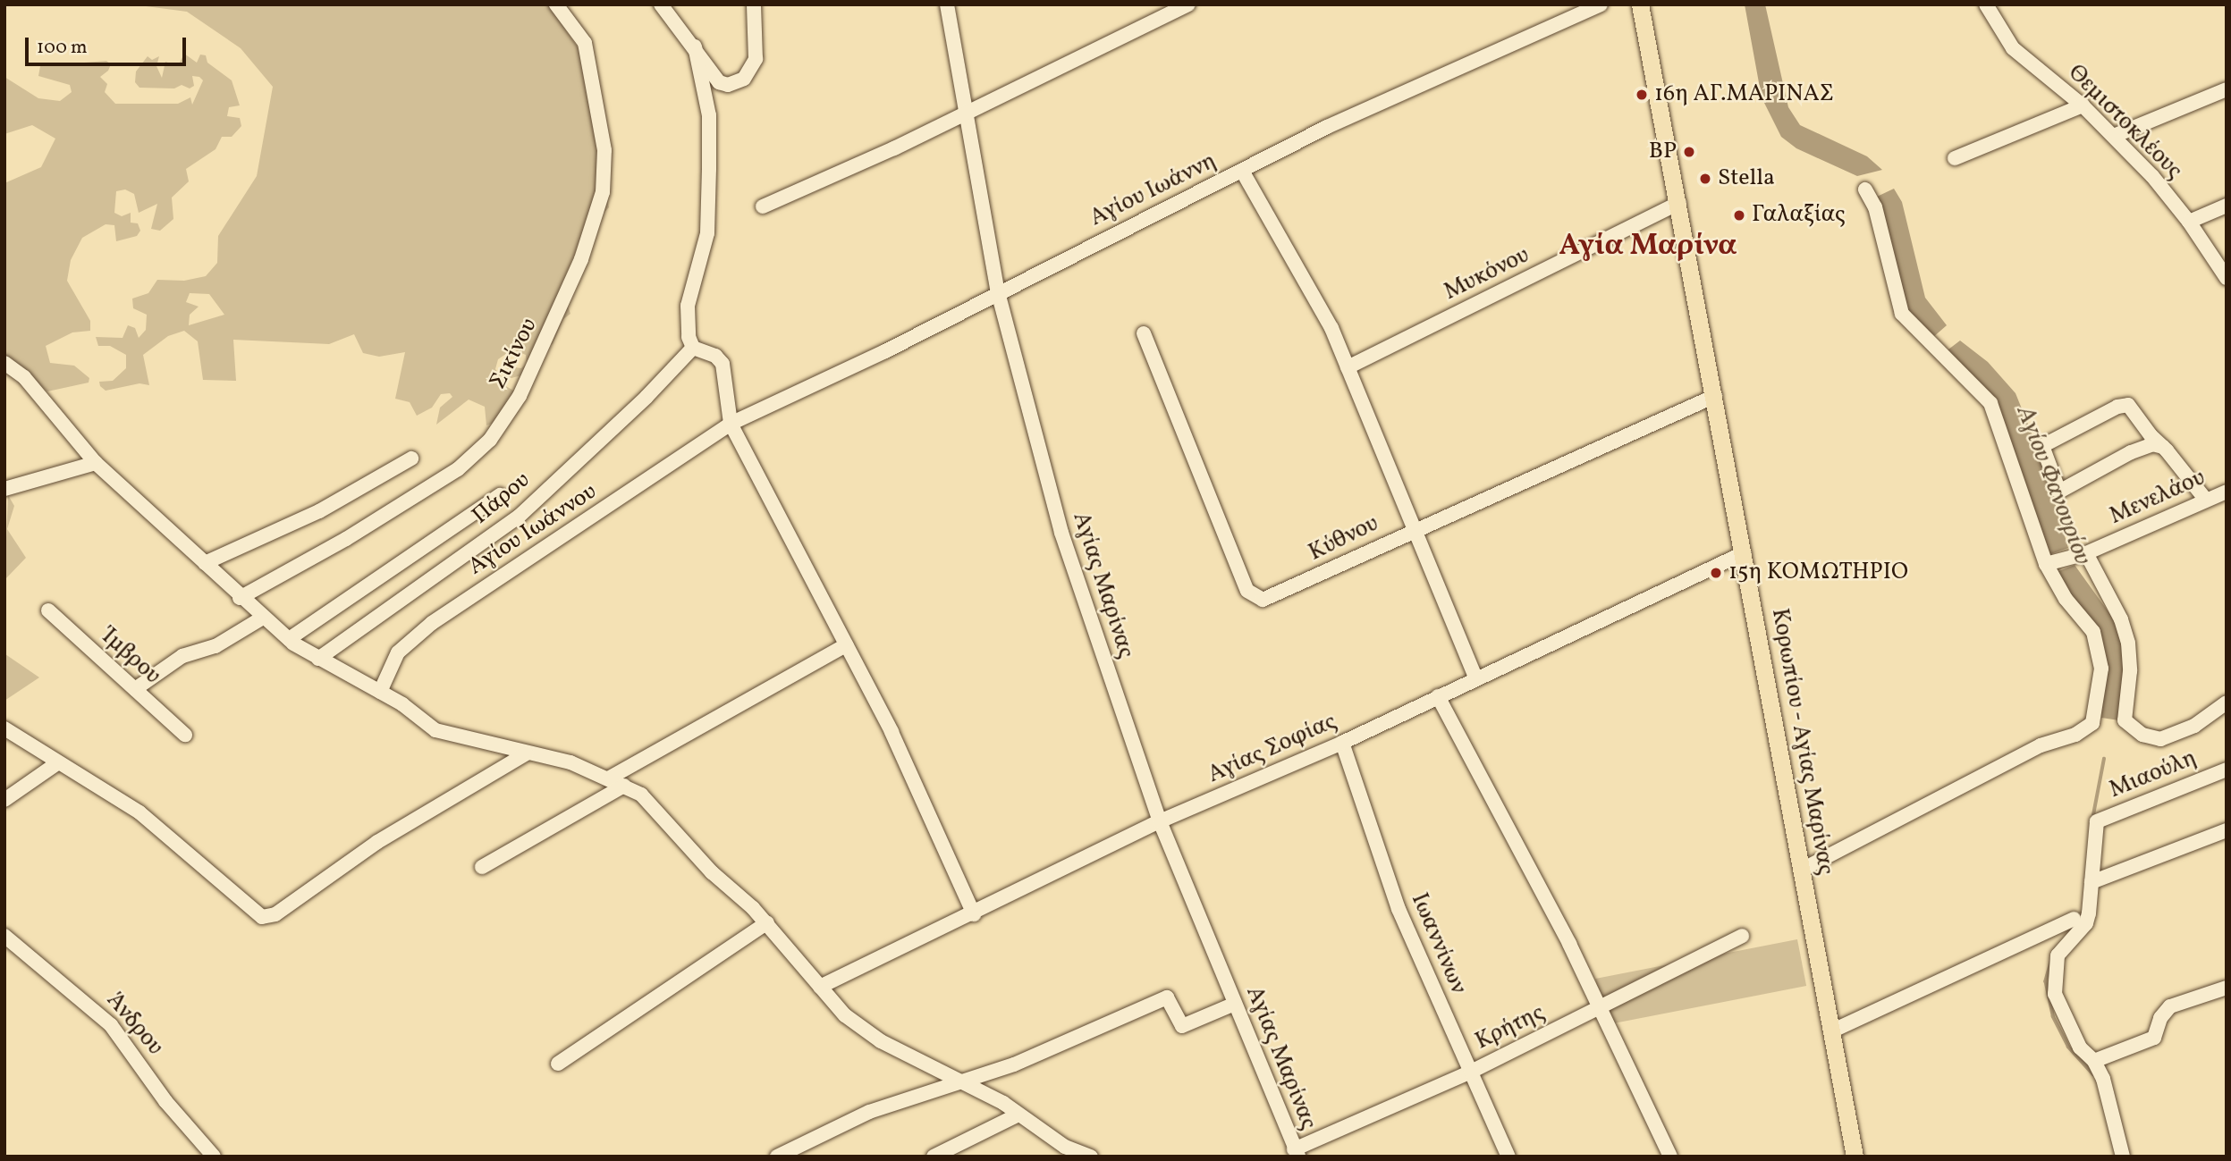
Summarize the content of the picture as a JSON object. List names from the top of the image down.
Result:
{
  "streets": {
    "main road": ["Κορωπίου - Αγίας Μαρίνας"],
    "street": [
      "Θεμιστοκλέους",
      "Αγίου Ιωάννη",
      "Μυκόνου",
      "Σικίνου",
      "Μενελάου",
      "Πάρου",
      "Αγίου Ιωάννου",
      "Κύθνου",
      "Αγίας Μαρίνας",
      "Ίμβρου",
      "Αγίας Σοφίας",
      "Μιαούλη",
      "Ιωαννίνων",
      "Άνδρου",
      "Κρήτης"
    ]
  },
  "crossings": [
    ["Αγίου Ιωάννη", "Αγίου Ιωάννου"],
    ["Αγίου Ιωάννη", "Αγίας Μαρίνας"],
    ["Μυκόνου", "Κορωπίου - Αγίας Μαρίνας"],
    ["Κύθνου", "Κορωπίου - Αγίας Μαρίνας"],
    ["Αγίας Μαρίνας", "Αγίας Σοφίας"],
    ["Αγίας Μαρίνας", "Κρήτης"],
    ["Κορωπίου - Αγίας Μαρίνας", "Αγίας Σοφίας"],
    ["Αγίας Σοφίας", "Ιωαννίνων"],
    ["Ιωαννίνων", "Κρήτης"]
  ],
  "districts": ["Αγία Μαρίνα"],
  "water": ["Αγίου Φανουρίου"],
  "places": [
    "16η ΑΓ.ΜΑΡΙΝΑΣ",
    "BP",
    "Stella",
    "Γαλαξίας",
    "15η ΚΟΜΩΤΗΡΙΟ"
  ],
  "scale_bar": "100 m"
}
